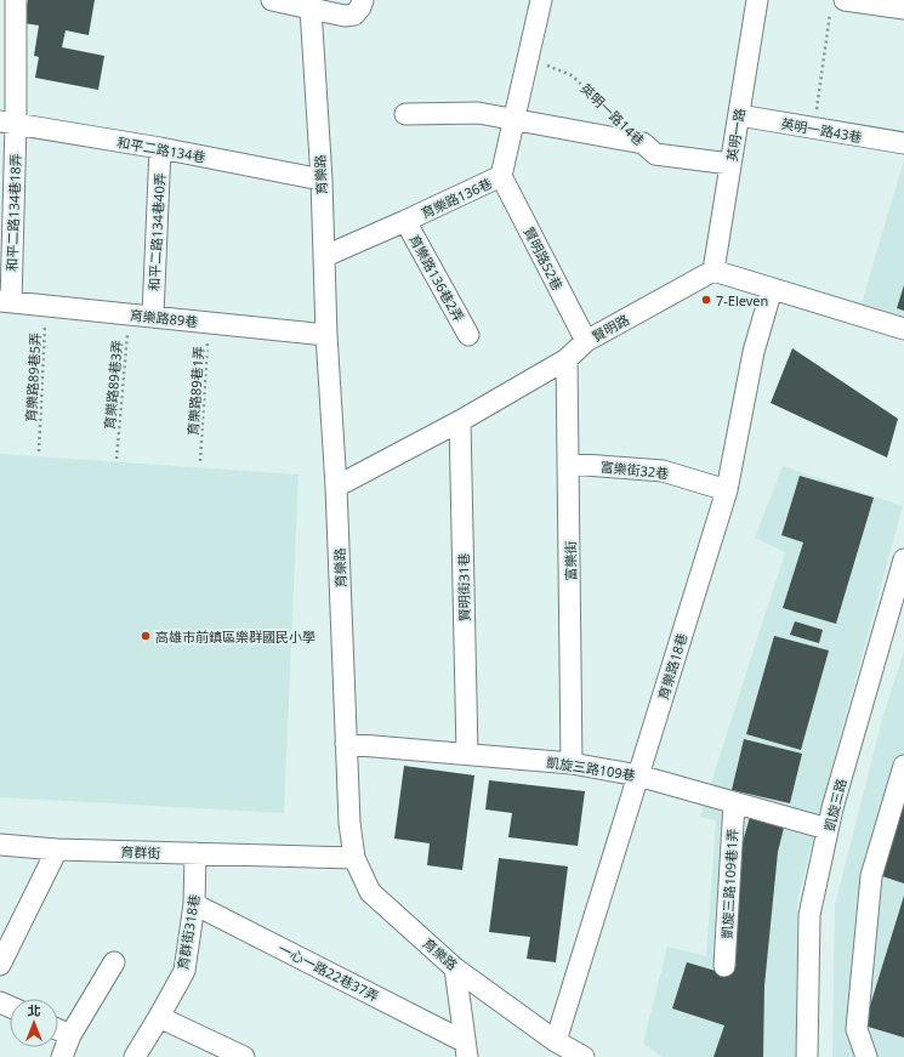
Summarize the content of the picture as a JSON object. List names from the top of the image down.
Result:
{
  "streets": {
    "street": [
      "英明一路14巷",
      "英明一路43巷",
      "英明一路",
      "和平二路134巷",
      "育樂路",
      "育樂路136巷",
      "和平二路134巷18弄",
      "和平二路134巷40弄",
      "賢明路52巷",
      "育樂路136巷2弄",
      "育樂路89巷",
      "賢明路",
      "富樂街32巷",
      "富樂街",
      "賢明街31巷",
      "育樂路18巷",
      "凱旋三路109巷",
      "凱旋三路",
      "育群街",
      "凱旋三路109巷1弄",
      "育群街318巷",
      "一心一路22巷37弄"
    ],
    "path": ["育樂路89巷5弄", "育樂路89巷3弄", "育樂路89巷1弄"]
  },
  "crossings": [
    ["英明一路14巷", "英明一路"],
    ["英明一路14巷", "育樂路136巷"],
    ["英明一路43巷", "英明一路"],
    ["英明一路", "賢明路"],
    ["和平二路134巷", "育樂路"],
    ["和平二路134巷", "和平二路134巷18弄"],
    ["和平二路134巷", "和平二路134巷40弄"],
    ["育樂路", "育樂路136巷"],
    ["育樂路", "育樂路89巷"],
    ["育樂路", "賢明路"],
    ["育樂路", "育樂路18巷"],
    ["育樂路", "凱旋三路109巷"],
    ["育樂路", "育群街"],
    ["育樂路136巷", "賢明路52巷"],
    ["育樂路136巷", "育樂路136巷2弄"],
    ["和平二路134巷18弄", "育樂路89巷"],
    ["和平二路134巷40弄", "育樂路89巷"],
    ["賢明路52巷", "賢明路"],
    ["育樂路89巷", "育樂路89巷5弄"],
    ["育樂路89巷", "育樂路89巷3弄"],
    ["育樂路89巷", "育樂路89巷1弄"],
    ["賢明路", "富樂街"],
    ["賢明路", "賢明街31巷"],
    ["富樂街32巷", "富樂街"],
    ["富樂街32巷", "育樂路18巷"],
    ["富樂街", "凱旋三路109巷"],
    ["賢明街31巷", "凱旋三路109巷"],
    ["育樂路18巷", "凱旋三路109巷"],
    ["凱旋三路109巷", "凱旋三路"],
    ["凱旋三路109巷", "凱旋三路109巷1弄"],
    ["育群街", "育群街318巷"],
    ["育群街318巷", "一心一路22巷37弄"]
  ],
  "places": ["7-Eleven", "高雄市前鎮區樂群國民小學"],
  "north": "top"
}
